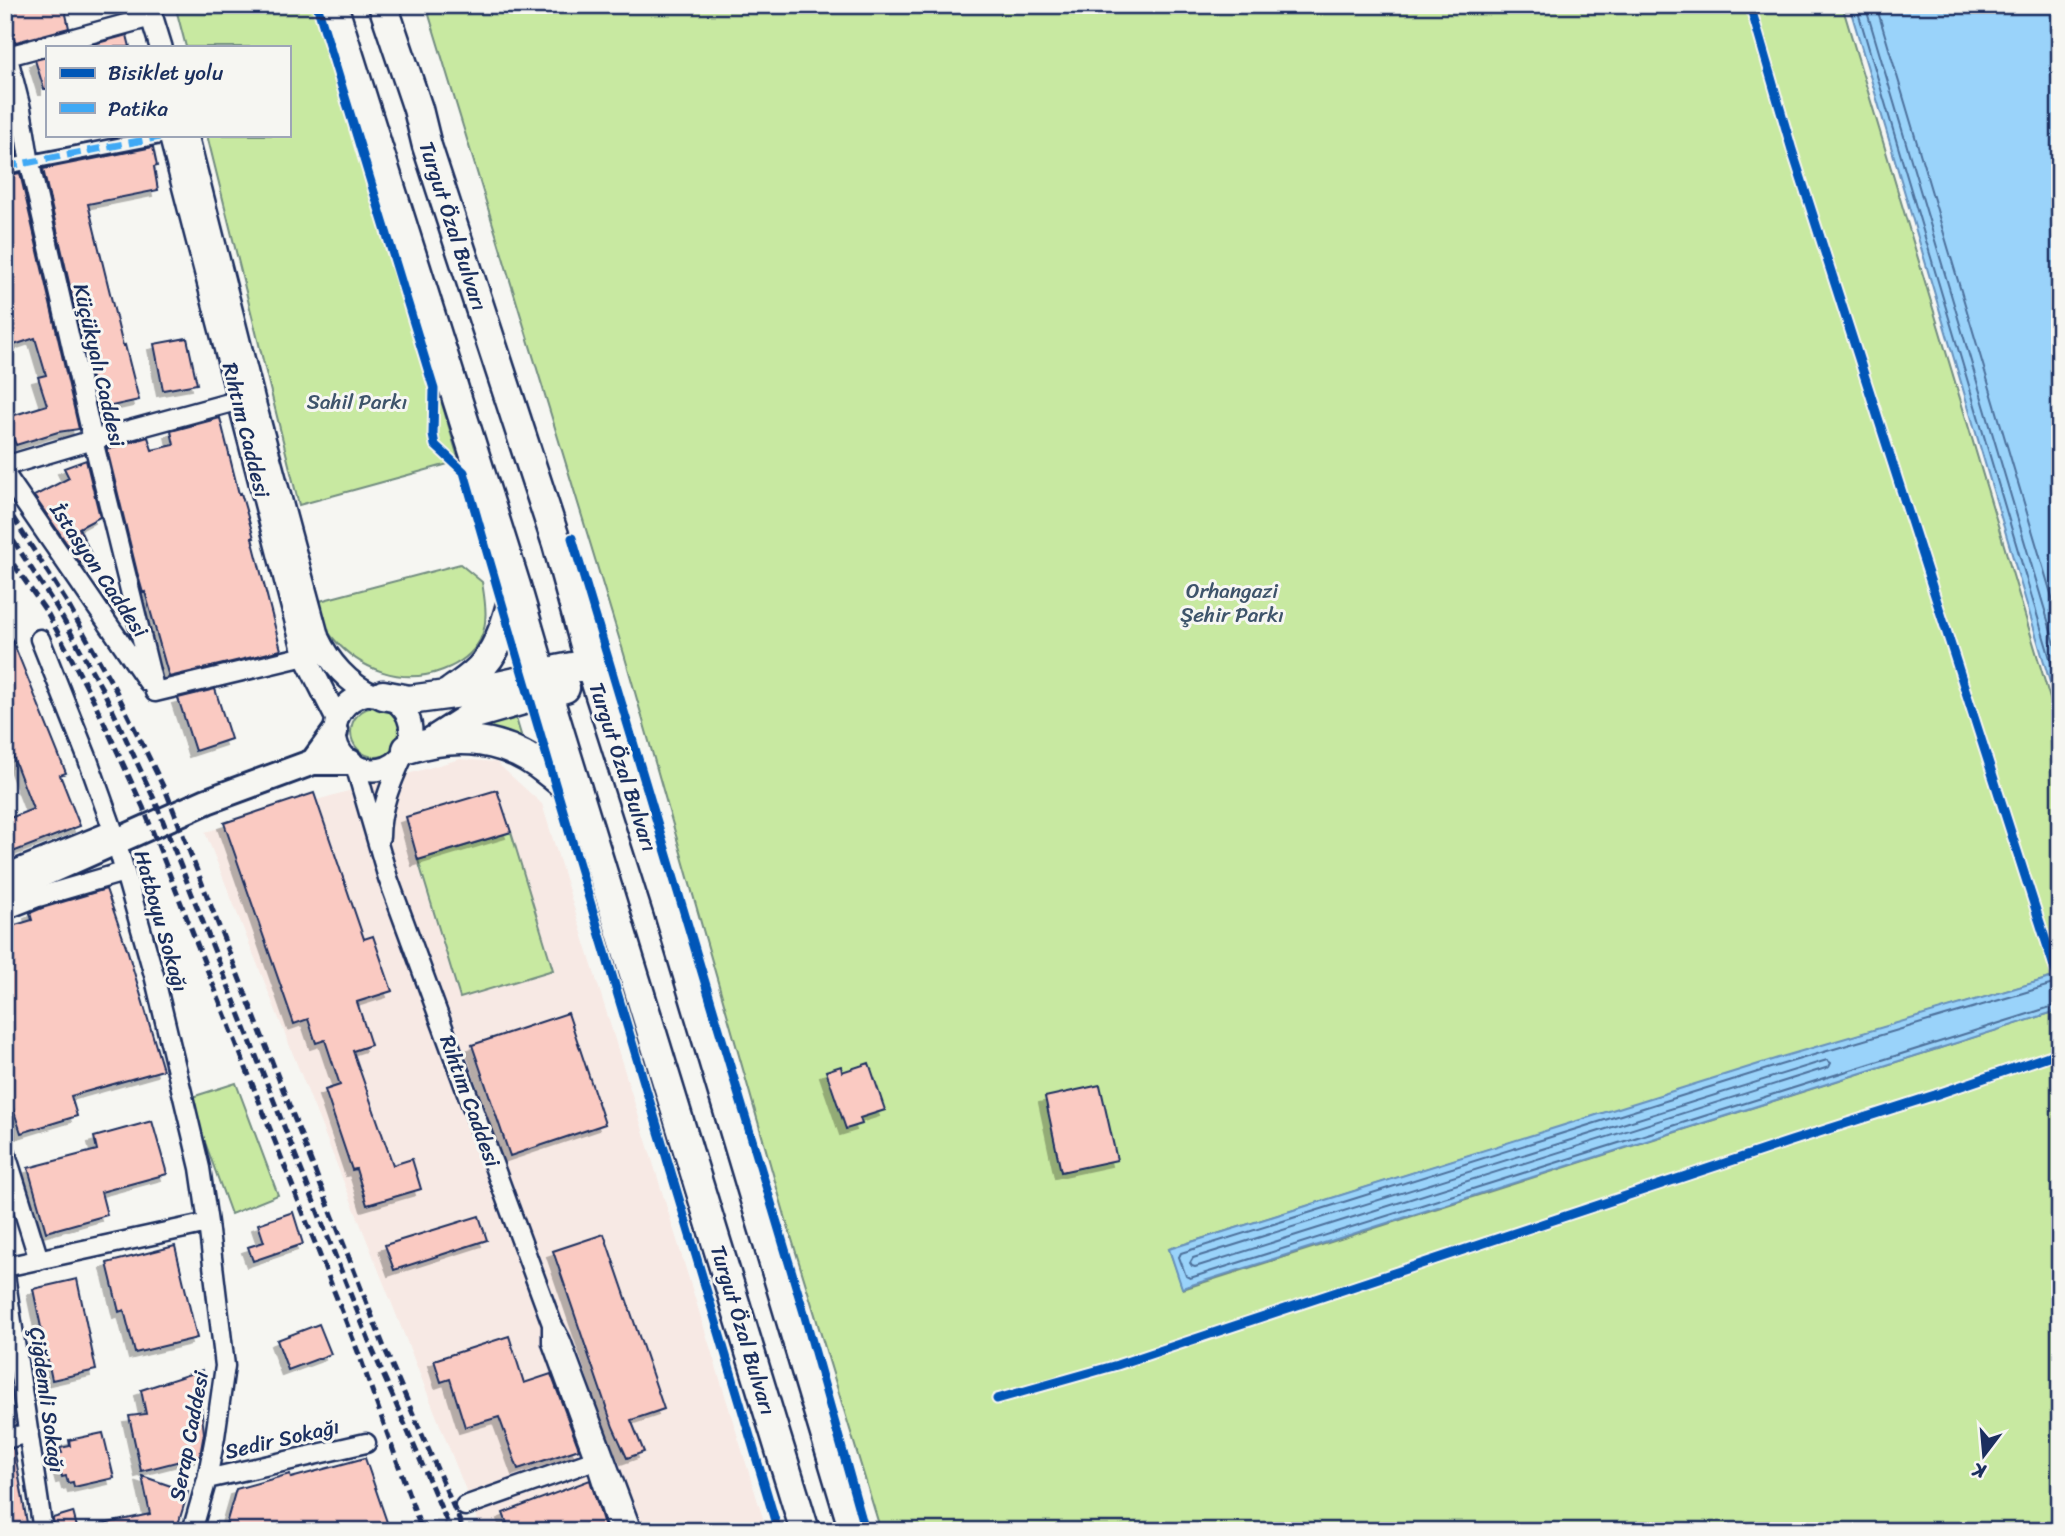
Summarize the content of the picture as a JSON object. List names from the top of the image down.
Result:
{
  "streets": {
    "highway": ["Turgut Özal Bulvarı"],
    "street": [
      "Küçükyalı Caddesi",
      "Rıhtım Caddesi",
      "İstasyon Caddesi",
      "Hatboyu Sokağı",
      "Çiğdemli Sokağı",
      "Serap Caddesi",
      "Sedir Sokağı"
    ]
  },
  "crossings": [
    ["Küçükyalı Caddesi", "İstasyon Caddesi"],
    ["Hatboyu Sokağı", "Serap Caddesi"],
    ["Serap Caddesi", "Sedir Sokağı"]
  ],
  "parks": ["Sahil Parkı", "Orhangazi Şehir Parkı"],
  "legend": ["Bisiklet yolu", "Patika"],
  "north": "bottom"
}
